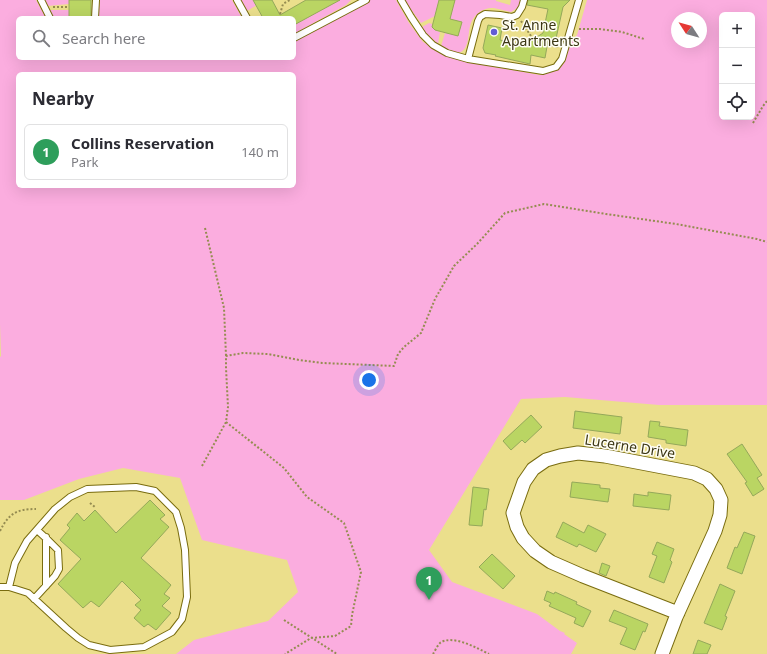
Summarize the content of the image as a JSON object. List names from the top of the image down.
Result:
{
  "streets": {
    "street": ["Lucerne Drive"]
  },
  "places": ["St. Anne Apartments"],
  "north": "top left",
  "page": {
    "map_buttons": ["+", "−"],
    "search": "Search here",
    "heading": "Nearby",
    "list": [
      {
        "mark": "1",
        "name": "Collins Reservation",
        "note": "Park",
        "value": "140 m"
      }
    ],
    "pins": "1"
  }
}
